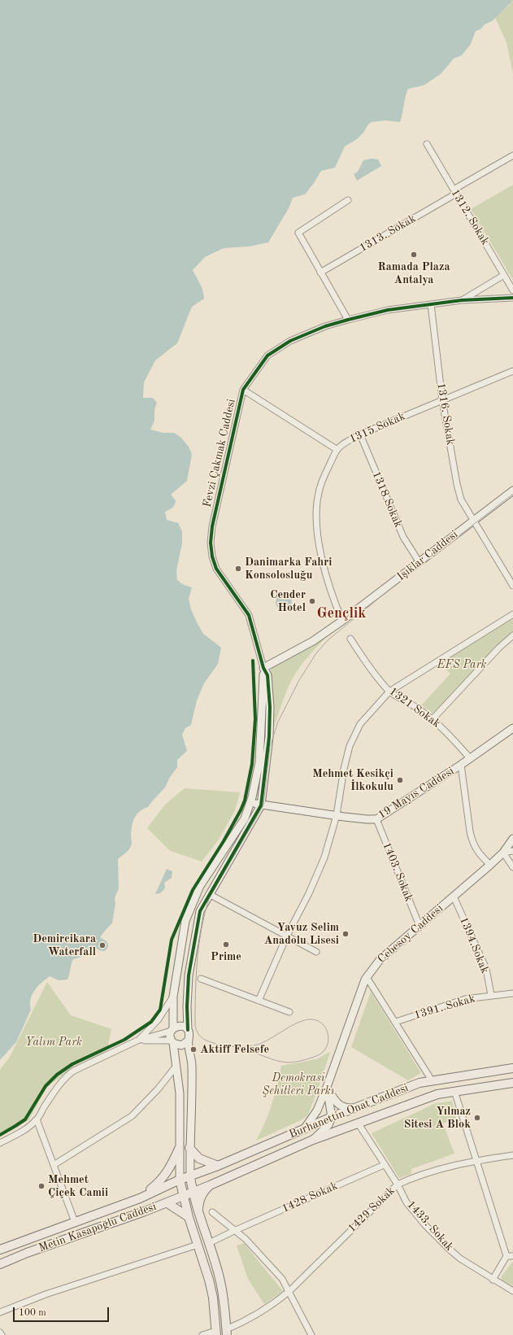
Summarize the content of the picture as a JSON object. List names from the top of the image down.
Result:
{
  "streets": {
    "main road": ["Burhanettin Onat Caddesi", "Metin Kasapoğlu Caddesi"],
    "street": [
      "1312. Sokak",
      "1313. Sokak",
      "1316. Sokak",
      "1315 Sokak",
      "Fevzi Çakmak Caddesi",
      "1318 Sokak",
      "Işıklar Caddesi",
      "1321 Sokak",
      "19 Mayıs Caddesi",
      "1403. Sokak",
      "Cebesoy Caddesi",
      "1394.Sokak",
      "1391. Sokak",
      "1428 Sokak",
      "1429 Sokak",
      "1433. Sokak"
    ]
  },
  "crossings": [
    ["1312. Sokak", "1313. Sokak"],
    ["1316. Sokak", "1315 Sokak"],
    ["1316. Sokak", "Fevzi Çakmak Caddesi"],
    ["1316. Sokak", "Işıklar Caddesi"],
    ["1315 Sokak", "1318 Sokak"],
    ["1315 Sokak", "Işıklar Caddesi"],
    ["1318 Sokak", "Işıklar Caddesi"],
    ["1321 Sokak", "19 Mayıs Caddesi"],
    ["19 Mayıs Caddesi", "1403. Sokak"],
    ["1403. Sokak", "Cebesoy Caddesi"],
    ["Cebesoy Caddesi", "1394.Sokak"],
    ["Cebesoy Caddesi", "Burhanettin Onat Caddesi"],
    ["1394.Sokak", "1391. Sokak"],
    ["Burhanettin Onat Caddesi", "1433. Sokak"],
    ["Burhanettin Onat Caddesi", "Metin Kasapoğlu Caddesi"],
    ["1428 Sokak", "1433. Sokak"],
    ["1429 Sokak", "1433. Sokak"]
  ],
  "districts": ["Gençlik"],
  "parks": ["EFS Park", "Yalım Park", "Demokrasi Şehitleri Parkı"],
  "places": [
    "Ramada Plaza Antalya",
    "Danimarka Fahri Konsolosluğu",
    "Cender Hotel",
    "Mehmet Kesikçi İlkokulu",
    "Yavuz Selim Anadolu Lisesi",
    "Prime",
    "Demircikara Waterfall",
    "Aktiff Felsefe",
    "Yılmaz Sitesi A Blok",
    "Mehmet Çiçek Camii"
  ],
  "scale_bar": "100 m"
}
